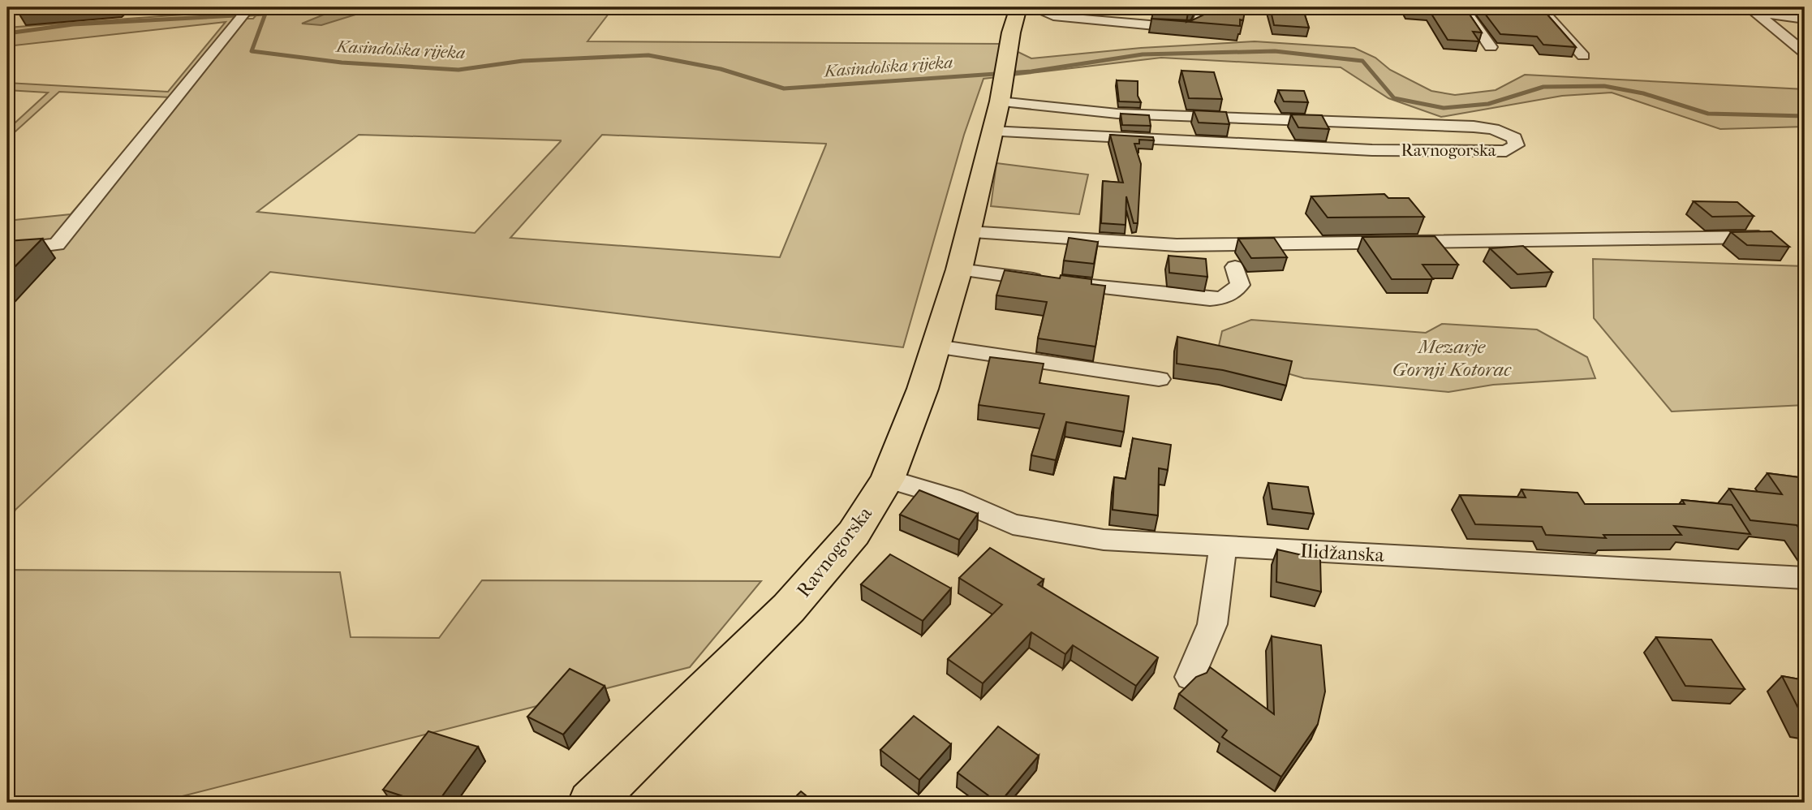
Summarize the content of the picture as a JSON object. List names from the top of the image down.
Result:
{
  "streets": {
    "main road": ["Ravnogorska"],
    "street": ["Ilidžanska"]
  },
  "crossings": [
    ["Ravnogorska", "Ilidžanska"]
  ],
  "water": ["Kasindolska rijeka"],
  "parks": ["Mezarje Gornji Kotorac"]
}
